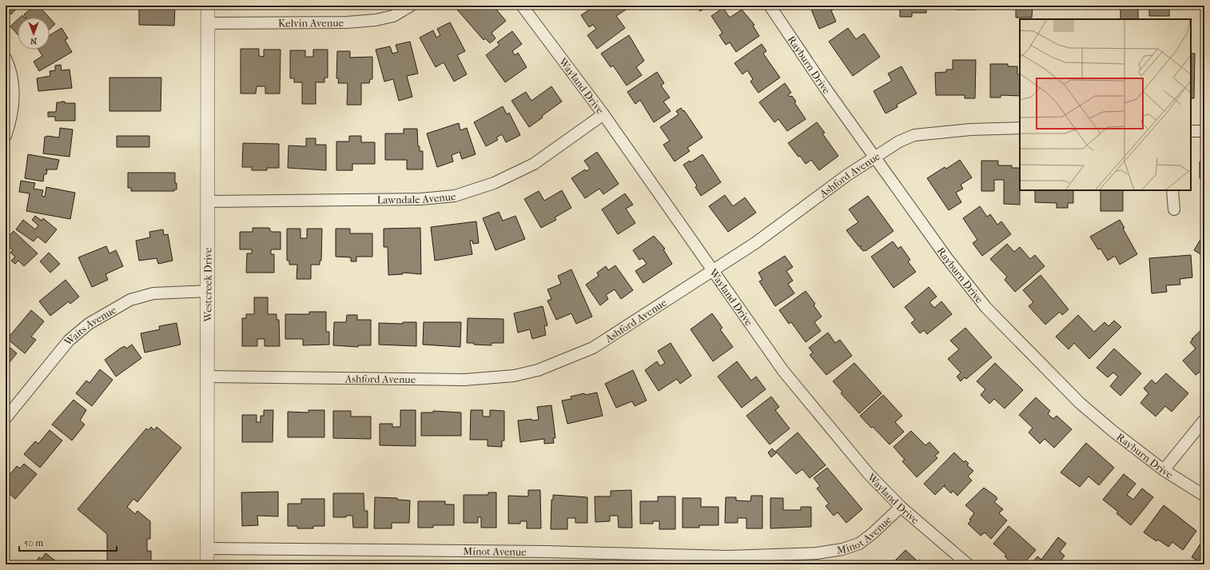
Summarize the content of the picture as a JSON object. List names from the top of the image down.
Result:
{
  "streets": {
    "street": [
      "Kelvin Avenue",
      "Rayburn Drive",
      "Wayland Drive",
      "Ashford Avenue",
      "Lawndale Avenue",
      "Westcreek Drive",
      "Waits Avenue",
      "Minot Avenue"
    ]
  },
  "crossings": [
    ["Kelvin Avenue", "Westcreek Drive"],
    ["Rayburn Drive", "Ashford Avenue"],
    ["Wayland Drive", "Ashford Avenue"],
    ["Wayland Drive", "Lawndale Avenue"],
    ["Wayland Drive", "Minot Avenue"],
    ["Ashford Avenue", "Westcreek Drive"],
    ["Lawndale Avenue", "Westcreek Drive"],
    ["Westcreek Drive", "Waits Avenue"],
    ["Westcreek Drive", "Minot Avenue"]
  ],
  "scale_bar": "50 m",
  "north": "bottom"
}
